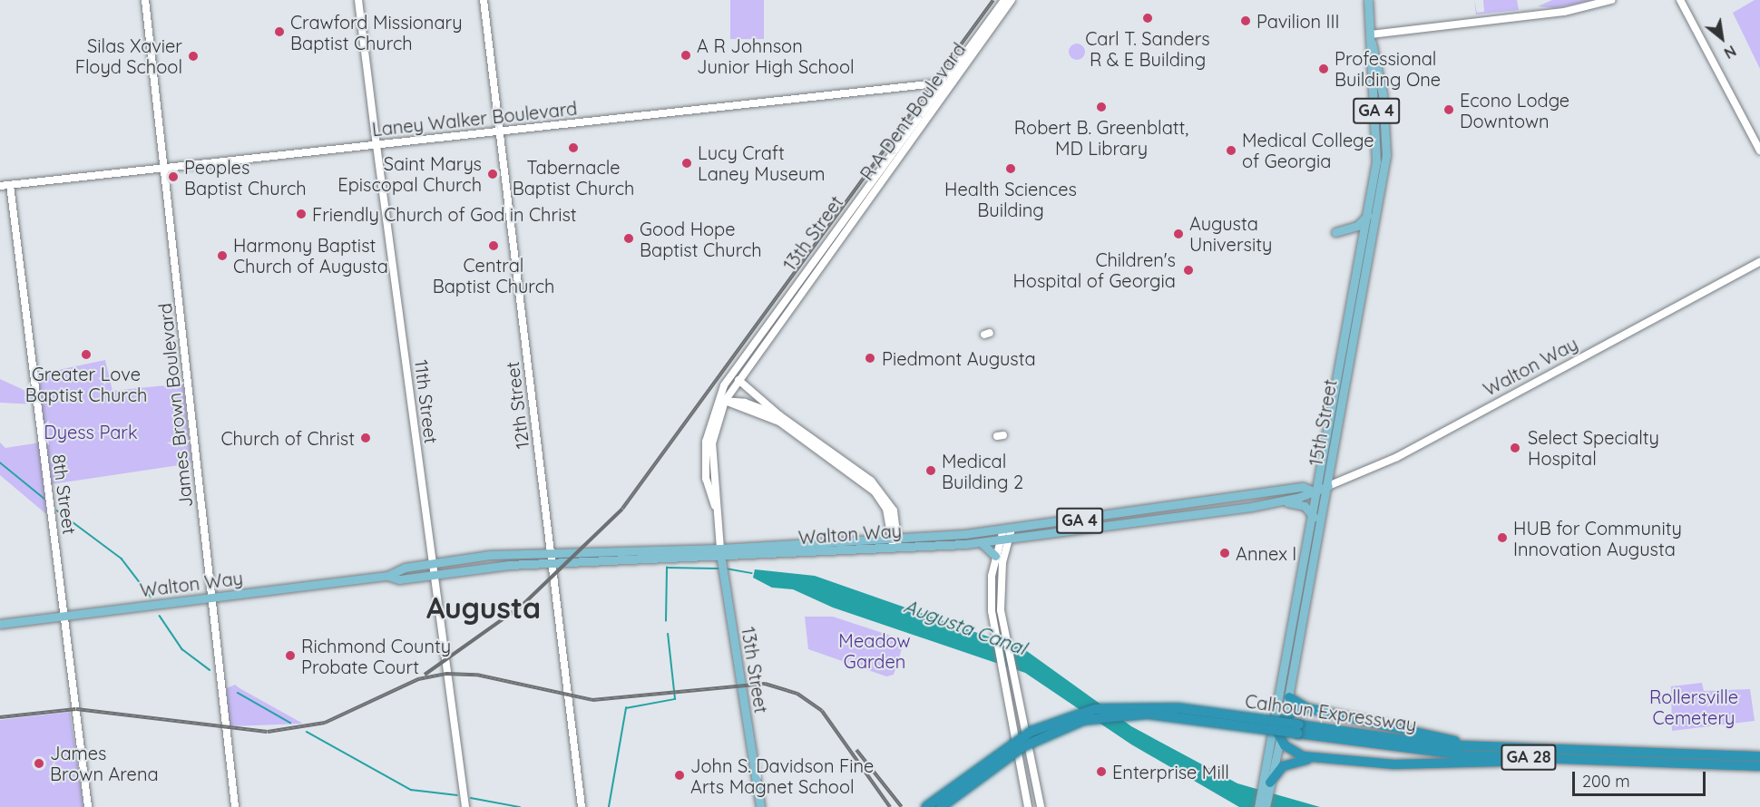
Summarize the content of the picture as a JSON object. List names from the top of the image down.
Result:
{
  "streets": {
    "highway": ["Calhoun Expressway", "GA 28"],
    "main road": [
      "GA 4",
      "R A Dent Boulevard",
      "Laney Walker Boulevard",
      "13th Street",
      "Walton Way",
      "11th Street",
      "15th Street"
    ],
    "street": ["James Brown Boulevard", "12th Street", "8th Street"]
  },
  "crossings": [
    ["R A Dent Boulevard", "Laney Walker Boulevard"],
    ["R A Dent Boulevard", "13th Street"],
    ["Laney Walker Boulevard", "13th Street"],
    ["Laney Walker Boulevard", "11th Street"],
    ["Laney Walker Boulevard", "James Brown Boulevard"],
    ["Laney Walker Boulevard", "12th Street"],
    ["Laney Walker Boulevard", "8th Street"],
    ["13th Street", "Walton Way"],
    ["Walton Way", "11th Street"],
    ["Walton Way", "James Brown Boulevard"],
    ["Walton Way", "12th Street"],
    ["Walton Way", "15th Street"],
    ["Walton Way", "8th Street"]
  ],
  "districts": ["Augusta"],
  "water": ["Augusta Canal"],
  "parks": ["Dyess Park", "Meadow Garden", "Rollersville Cemetery"],
  "places": [
    "Carl T. Sanders R & E Building",
    "Pavilion III",
    "Crawford Missionary Baptist Church",
    "A R Johnson Junior High School",
    "Silas Xavier Floyd School",
    "Professional Building One",
    "Robert B. Greenblatt, MD Library",
    "Econo Lodge Downtown",
    "Tabernacle Baptist Church",
    "Medical College of Georgia",
    "Lucy Craft Laney Museum",
    "Health Sciences Building",
    "Saint Marys Episcopal Church",
    "Peoples Baptist Church",
    "Friendly Church of God in Christ",
    "Augusta University",
    "Good Hope Baptist Church",
    "Central Baptist Church",
    "Harmony Baptist Church of Augusta",
    "Children's Hospital of Georgia",
    "Greater Love Baptist Church",
    "Piedmont Augusta",
    "Church of Christ",
    "Select Specialty Hospital",
    "Medical Building 2",
    "HUB for Community Innovation Augusta",
    "Annex I",
    "Richmond County Probate Court",
    "James Brown Arena",
    "Enterprise Mill",
    "John S. Davidson Fine Arts Magnet School"
  ],
  "scale_bar": "200 m",
  "north": "bottom right"
}
